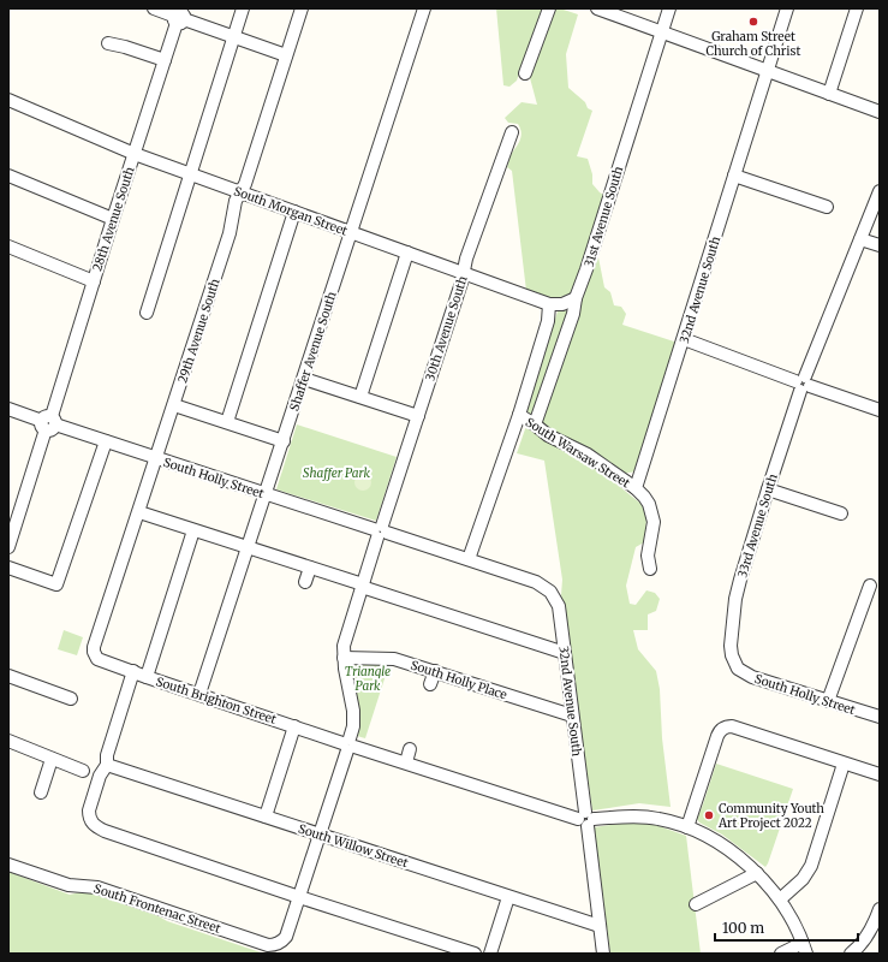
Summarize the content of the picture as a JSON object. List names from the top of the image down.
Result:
{
  "streets": {
    "street": [
      "South Morgan Street",
      "31st Avenue South",
      "28th Avenue South",
      "32nd Avenue South",
      "30th Avenue South",
      "29th Avenue South",
      "Shaffer Avenue South",
      "South Warsaw Street",
      "South Holly Street",
      "33rd Avenue South",
      "South Holly Place",
      "South Brighton Street",
      "South Willow Street",
      "South Frontenac Street"
    ]
  },
  "crossings": [
    ["South Morgan Street", "28th Avenue South"],
    ["South Morgan Street", "30th Avenue South"],
    ["South Morgan Street", "29th Avenue South"],
    ["South Morgan Street", "Shaffer Avenue South"],
    ["31st Avenue South", "South Warsaw Street"],
    ["28th Avenue South", "South Holly Street"],
    ["32nd Avenue South", "South Warsaw Street"],
    ["32nd Avenue South", "South Holly Street"],
    ["32nd Avenue South", "South Holly Place"],
    ["32nd Avenue South", "South Brighton Street"],
    ["32nd Avenue South", "South Willow Street"],
    ["30th Avenue South", "South Holly Street"],
    ["30th Avenue South", "South Holly Place"],
    ["30th Avenue South", "South Brighton Street"],
    ["30th Avenue South", "South Willow Street"],
    ["30th Avenue South", "South Frontenac Street"],
    ["29th Avenue South", "South Holly Street"],
    ["29th Avenue South", "South Brighton Street"],
    ["Shaffer Avenue South", "South Holly Street"],
    ["Shaffer Avenue South", "South Brighton Street"],
    ["South Holly Street", "33rd Avenue South"]
  ],
  "parks": ["Shaffer Park", "Triangle Park"],
  "places": ["Graham Street Church of Christ", "Community Youth Art Project 2022"],
  "scale_bar": "100 m"
}
